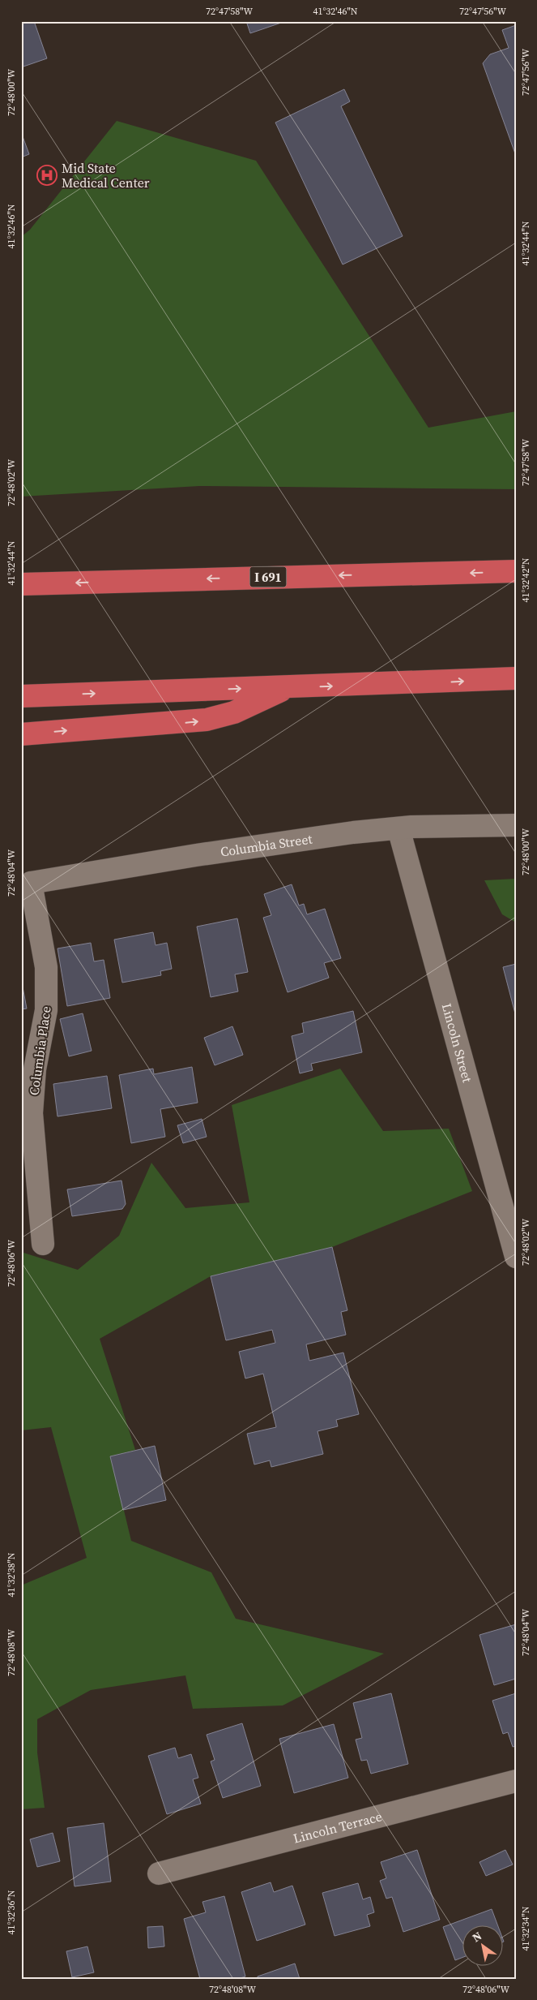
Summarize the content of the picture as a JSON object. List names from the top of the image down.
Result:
{
  "streets": {
    "highway": ["I 691"],
    "street": [
      "Columbia Street",
      "Lincoln Street",
      "Columbia Place",
      "Lincoln Terrace"
    ]
  },
  "crossings": [
    ["Columbia Street", "Lincoln Street"],
    ["Columbia Street", "Columbia Place"]
  ],
  "places": {
    "hospital": ["Mid State Medical Center"]
  },
  "north": "top left",
  "coordinates": [
    "72°47'58\"W",
    "41°32'46\"N",
    "72°47'56\"W",
    "72°48'00\"W",
    "41°32'44\"N",
    "72°48'02\"W",
    "41°32'42\"N",
    "72°48'04\"W",
    "72°48'06\"W",
    "41°32'38\"N",
    "72°48'08\"W",
    "41°32'36\"N",
    "41°32'34\"N"
  ]
}
